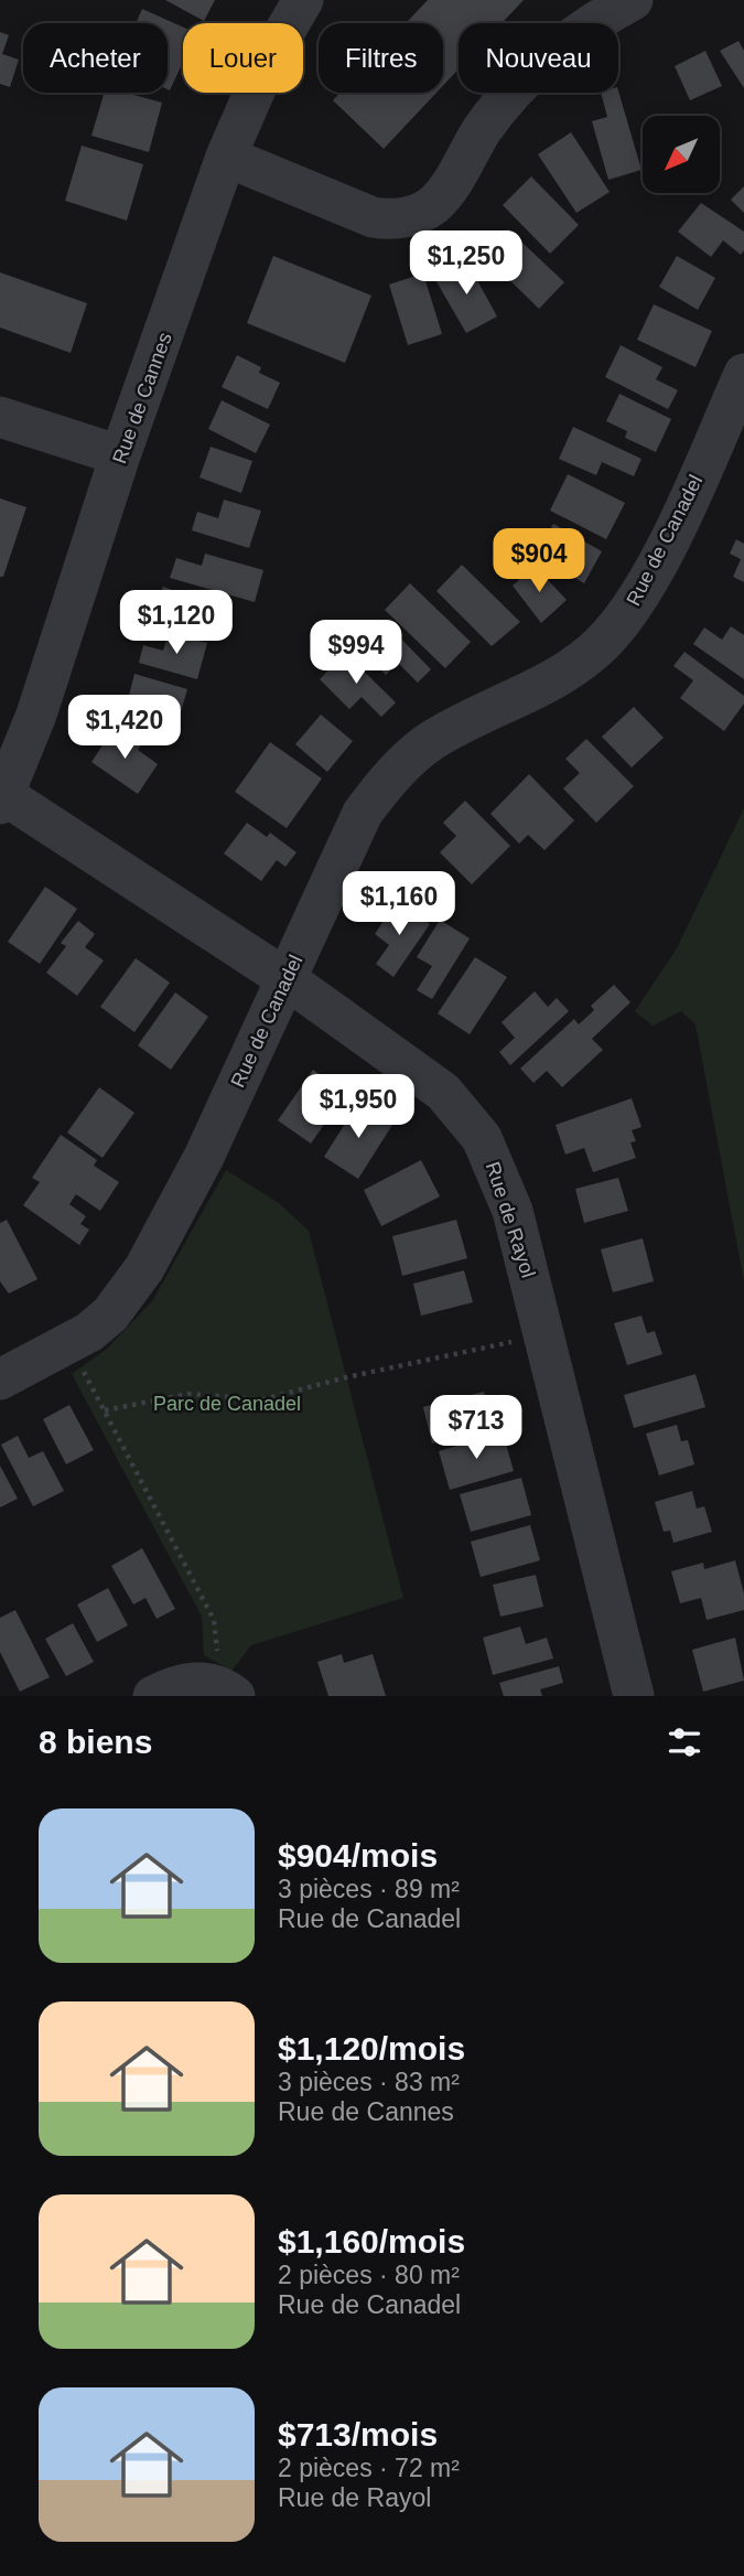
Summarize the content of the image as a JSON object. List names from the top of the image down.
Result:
{
  "streets": {
    "street": ["Rue de Cannes", "Rue de Canadel", "Rue de Rayol"]
  },
  "crossings": [
    ["Rue de Cannes", "Rue de Rayol"],
    ["Rue de Canadel", "Rue de Rayol"]
  ],
  "parks": ["Parc de Canadel"],
  "north": "bottom left",
  "page": {
    "chip": [
      "Acheter",
      "Louer",
      "Filtres",
      "Nouveau"
    ],
    "price": [
      "$1,250",
      "$904",
      "$1,120",
      "$994",
      "$1,420",
      "$1,160",
      "$1,950",
      "$713"
    ],
    "heading": "8 biens",
    "list": [
      {
        "name": "$904/mois",
        "note": "3 pièces · 89 m² · Rue de Canadel"
      },
      {
        "name": "$1,120/mois",
        "note": "3 pièces · 83 m² · Rue de Cannes"
      },
      {
        "name": "$1,160/mois",
        "note": "2 pièces · 80 m² · Rue de Canadel"
      },
      {
        "name": "$713/mois",
        "note": "2 pièces · 72 m² · Rue de Rayol"
      }
    ]
  }
}
